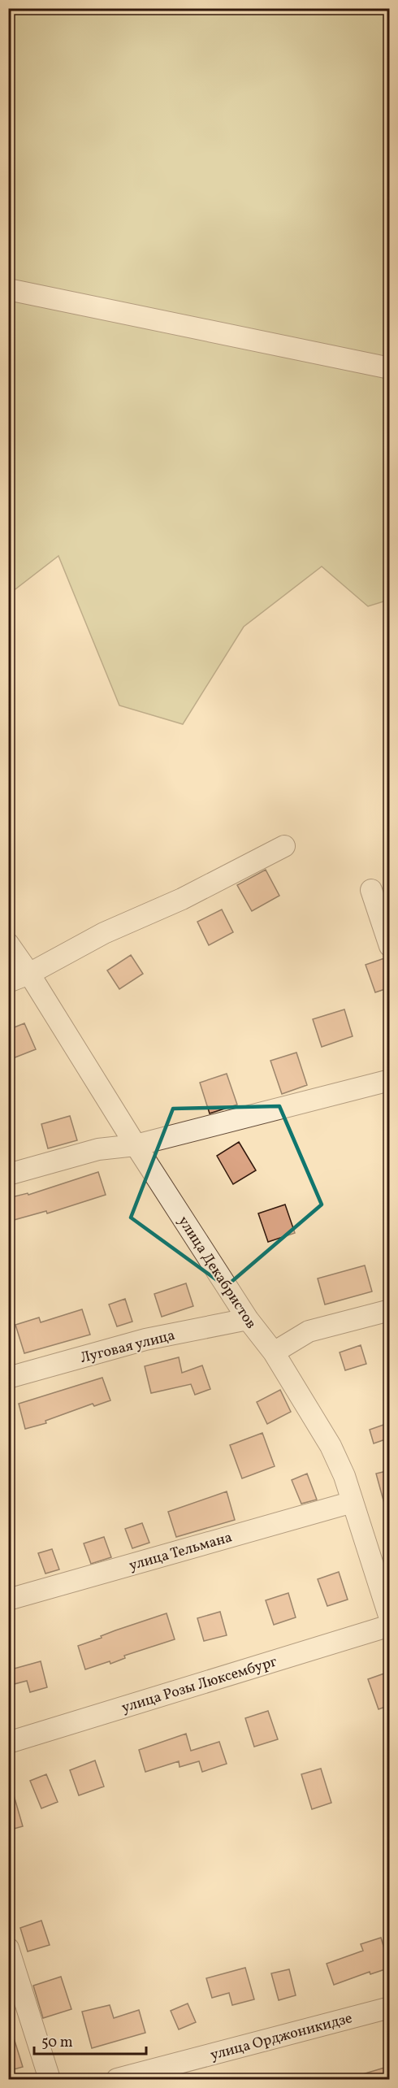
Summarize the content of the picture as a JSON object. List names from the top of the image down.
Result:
{
  "streets": {
    "street": [
      "улица Декабристов",
      "Луговая улица",
      "улица Тельмана",
      "улица Розы Люксембург",
      "улица Орджоникидзе"
    ]
  },
  "crossings": [
    ["улица Декабристов", "Луговая улица"],
    ["улица Декабристов", "улица Тельмана"]
  ],
  "scale_bar": "50 m"
}
